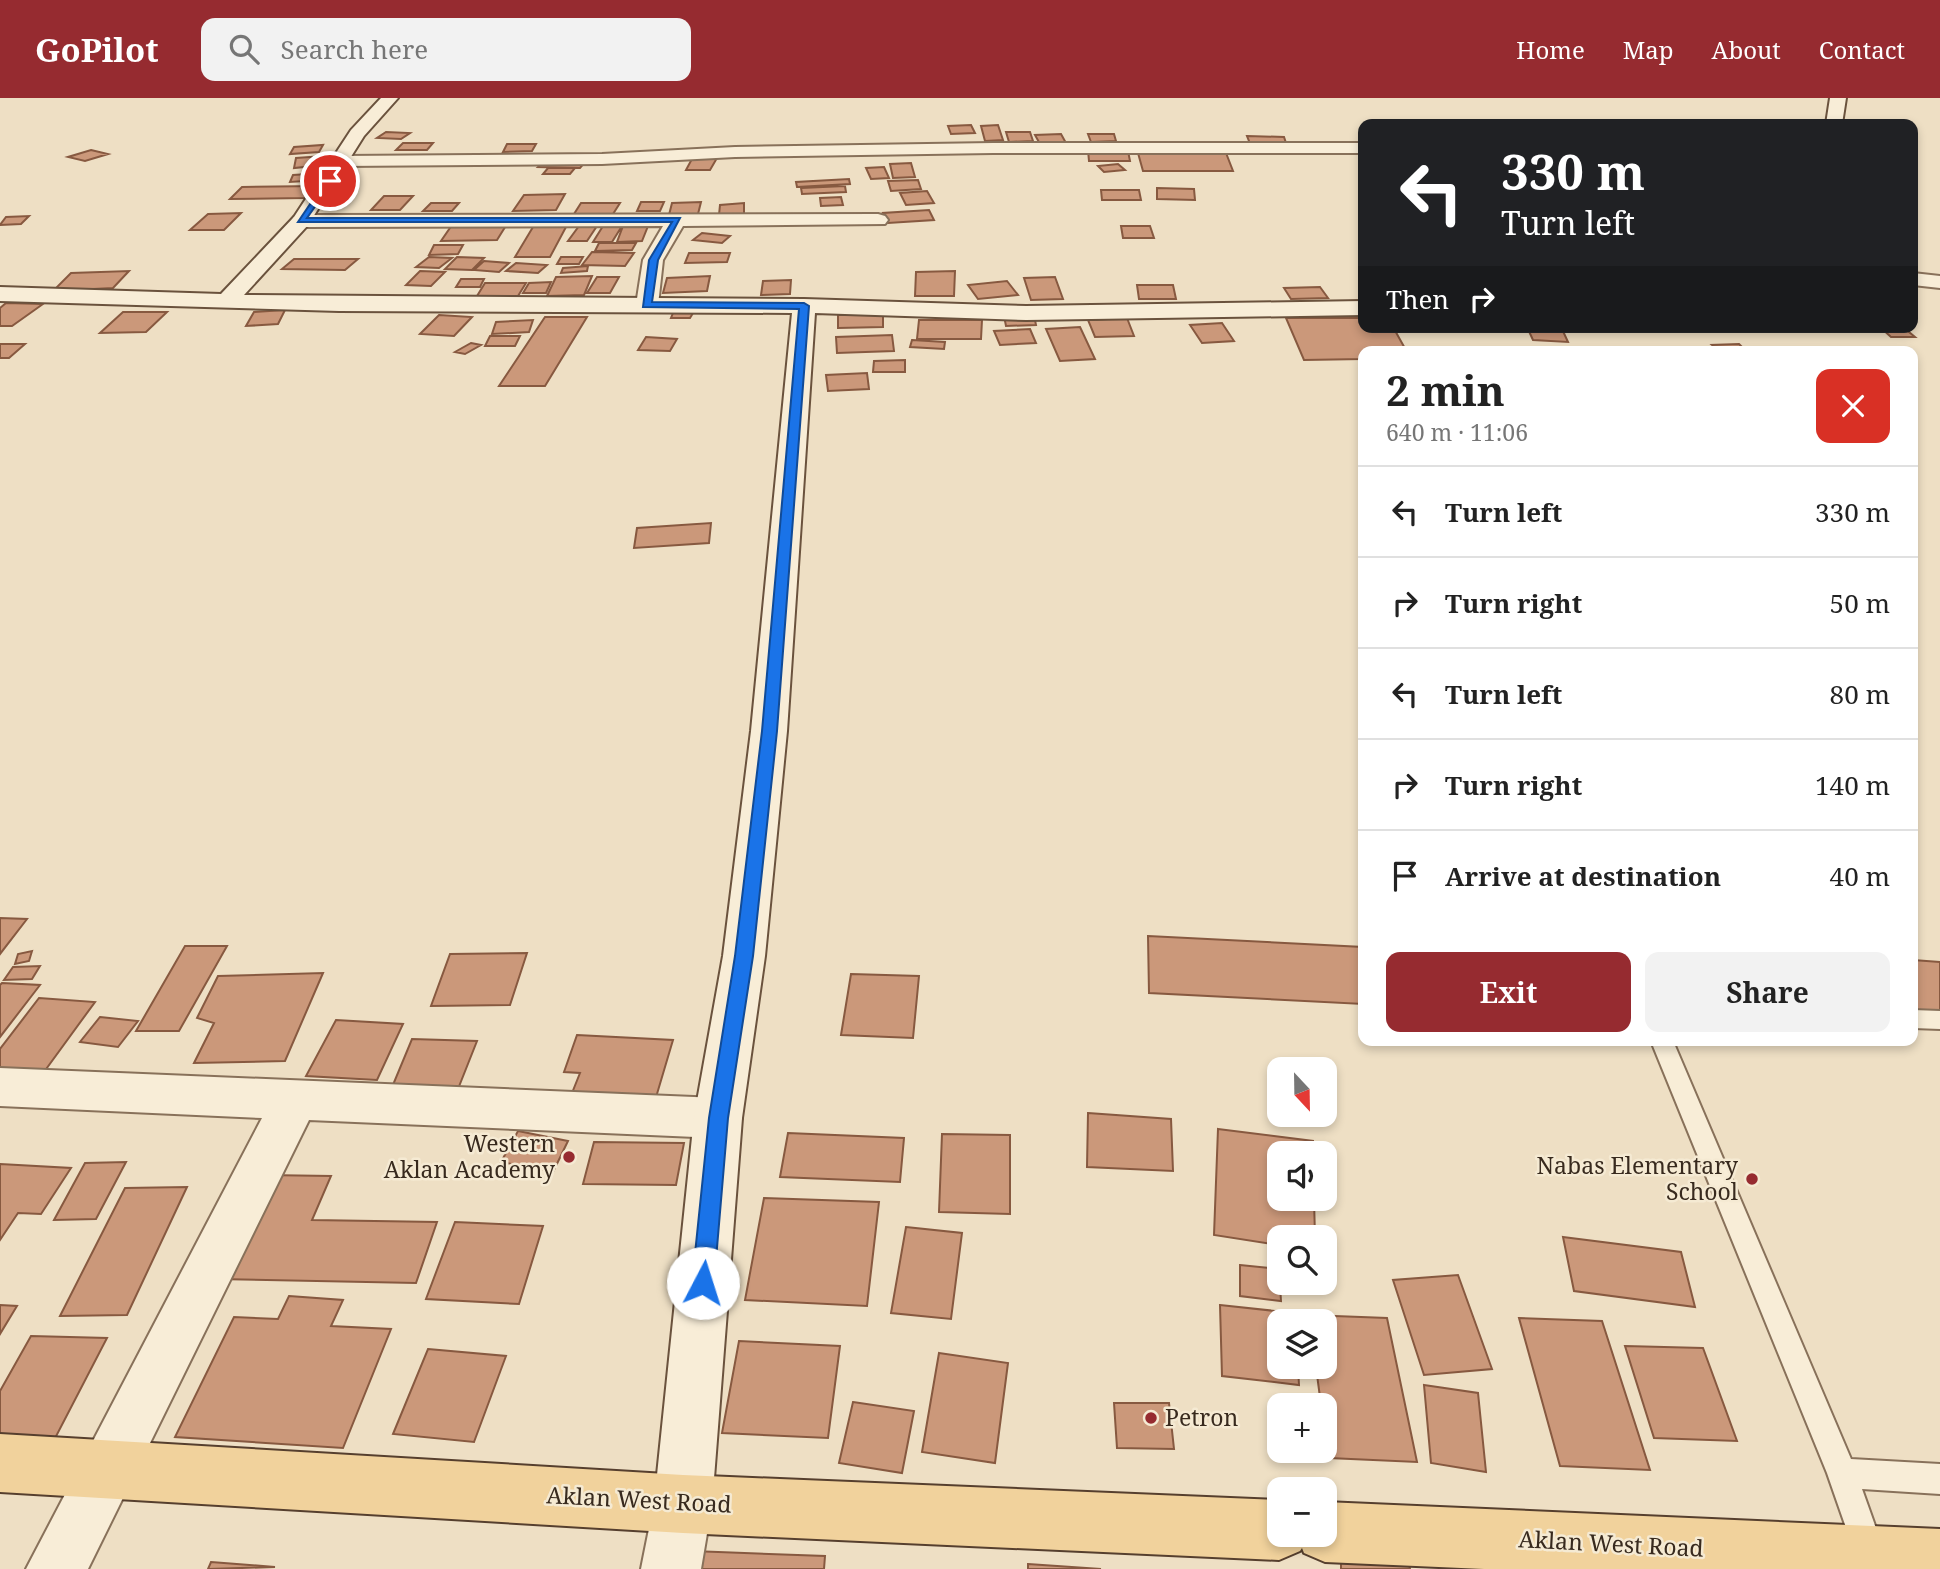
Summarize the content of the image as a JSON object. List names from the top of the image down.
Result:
{
  "streets": {
    "main road": ["Aklan West Road"]
  },
  "places": ["Western Aklan Academy", "Nabas Elementary School", "Petron"],
  "north": "bottom",
  "page": {
    "header": "GoPilot",
    "search": "Search here",
    "nav": [
      "Home",
      "Map",
      "About",
      "Contact"
    ],
    "turn": ["330 m", "Turn left"],
    "then": "Then",
    "heading": ["2 min", "640 m · 11:06"],
    "list": [
      {
        "name": "Turn left",
        "value": "330 m"
      },
      {
        "name": "Turn right",
        "value": "50 m"
      },
      {
        "name": "Turn left",
        "value": "80 m"
      },
      {
        "name": "Turn right",
        "value": "140 m"
      },
      {
        "name": "Arrive at destination",
        "value": "40 m"
      }
    ],
    "buttons": ["Exit", "Share"],
    "map_buttons": ["+", "−"]
  }
}
